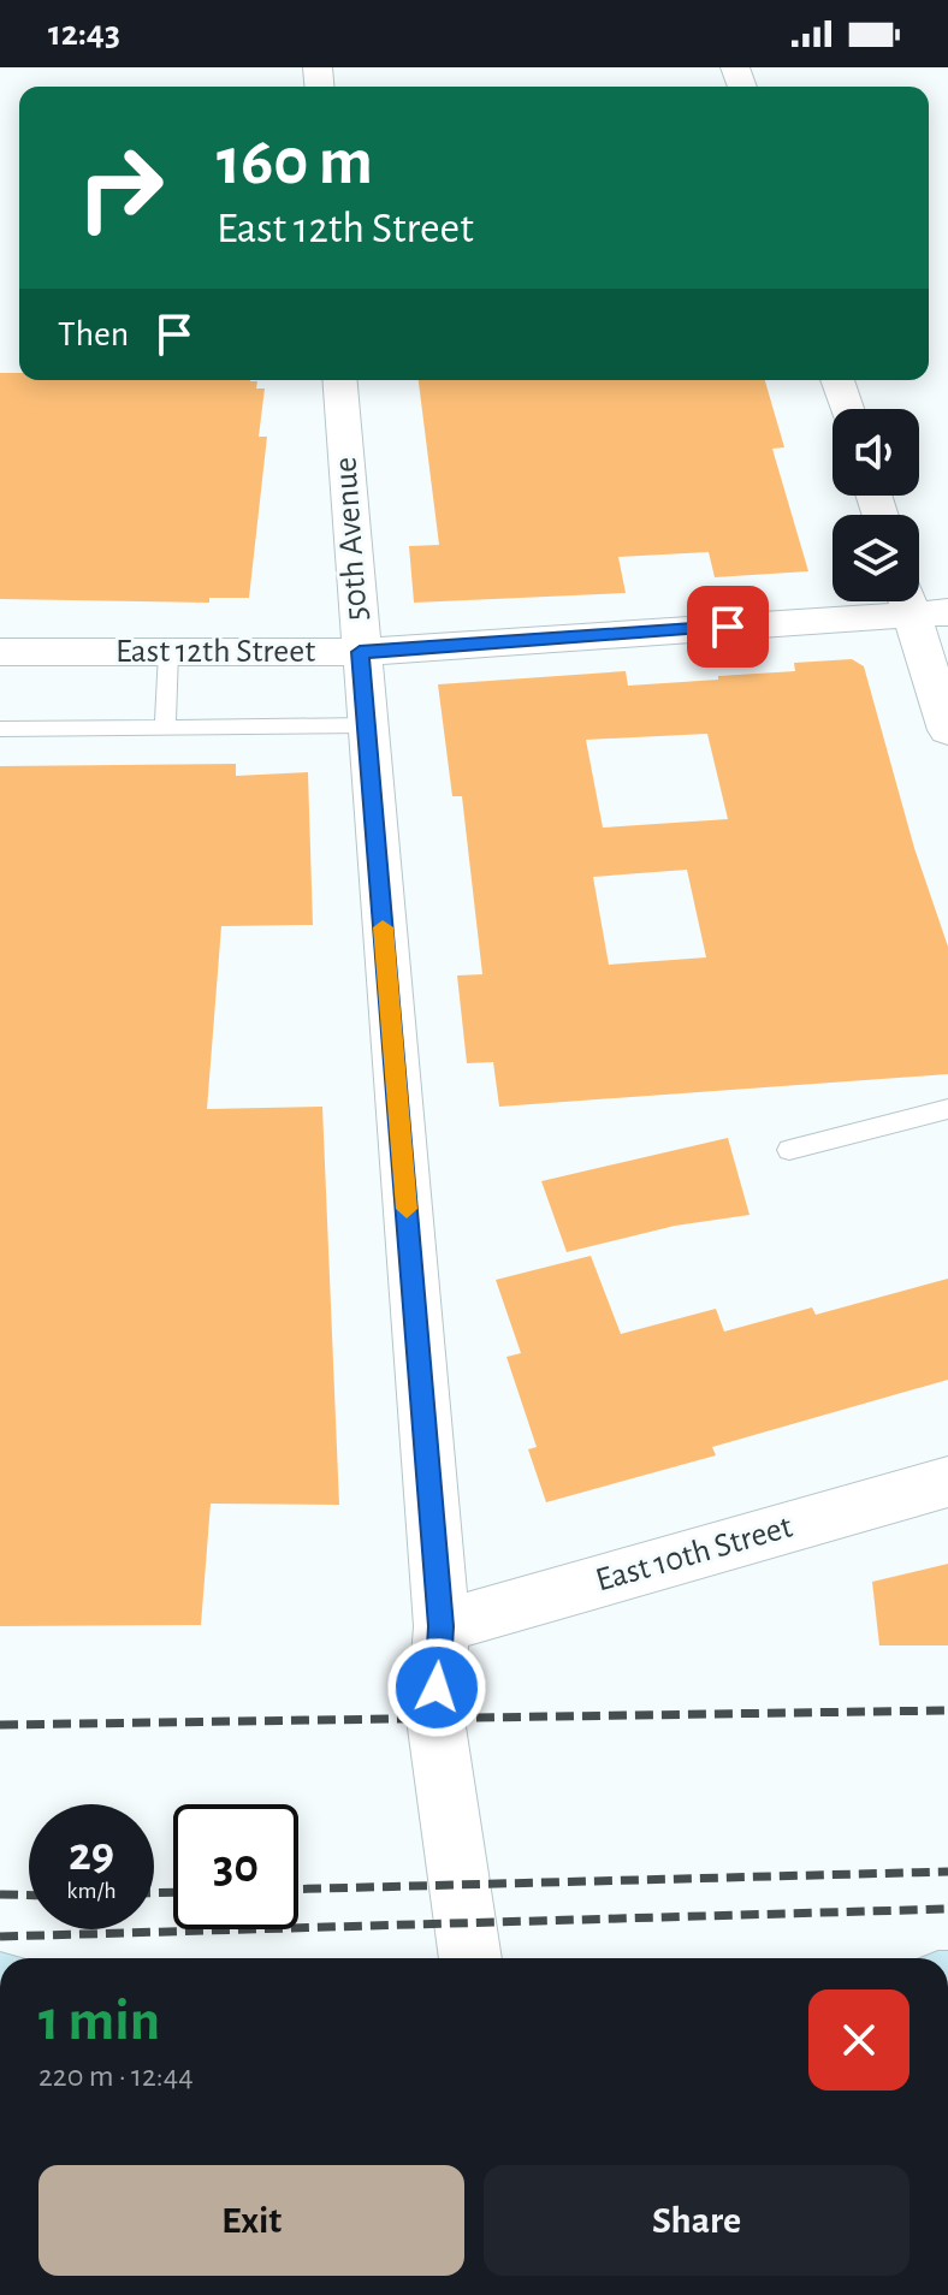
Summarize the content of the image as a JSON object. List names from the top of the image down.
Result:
{
  "streets": {
    "street": ["50th Avenue", "East 12th Street", "East 10th Street"]
  },
  "crossings": [
    ["50th Avenue", "East 12th Street"],
    ["50th Avenue", "East 10th Street"]
  ],
  "page": {
    "status": "12:43",
    "turn": ["160 m", "East 12th Street"],
    "then": "Then",
    "speed": "29 km/h",
    "limit": "30",
    "heading": ["1 min", "220 m · 12:44"],
    "buttons": ["Exit", "Share"]
  }
}
